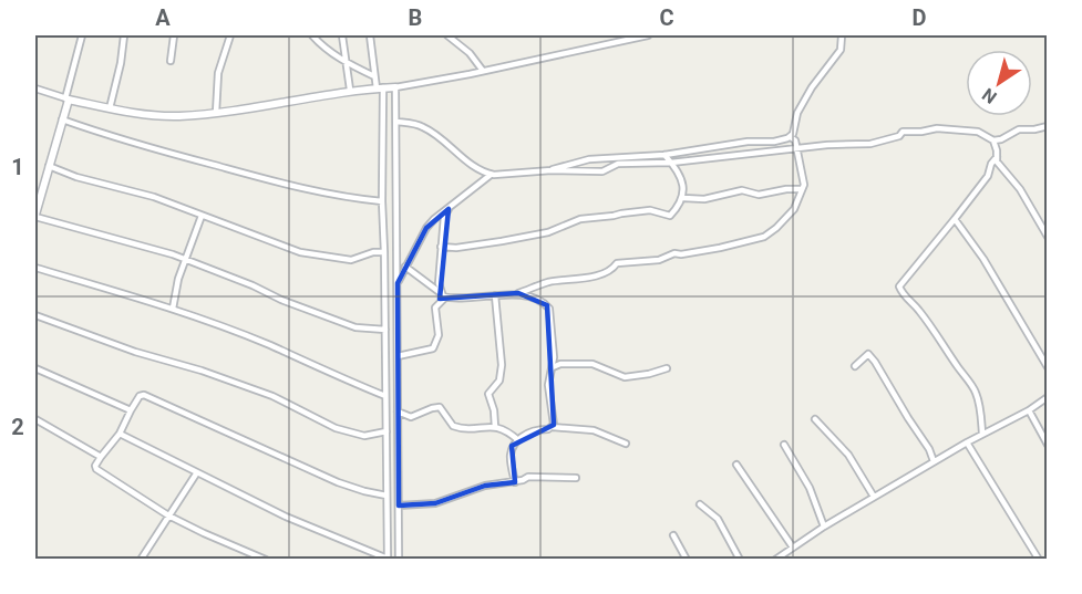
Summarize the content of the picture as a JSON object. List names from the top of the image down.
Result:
{
  "north": "bottom left",
  "grid": {
    "columns": [
      "A",
      "B",
      "C",
      "D"
    ],
    "rows": ["1", "2"]
  }
}
